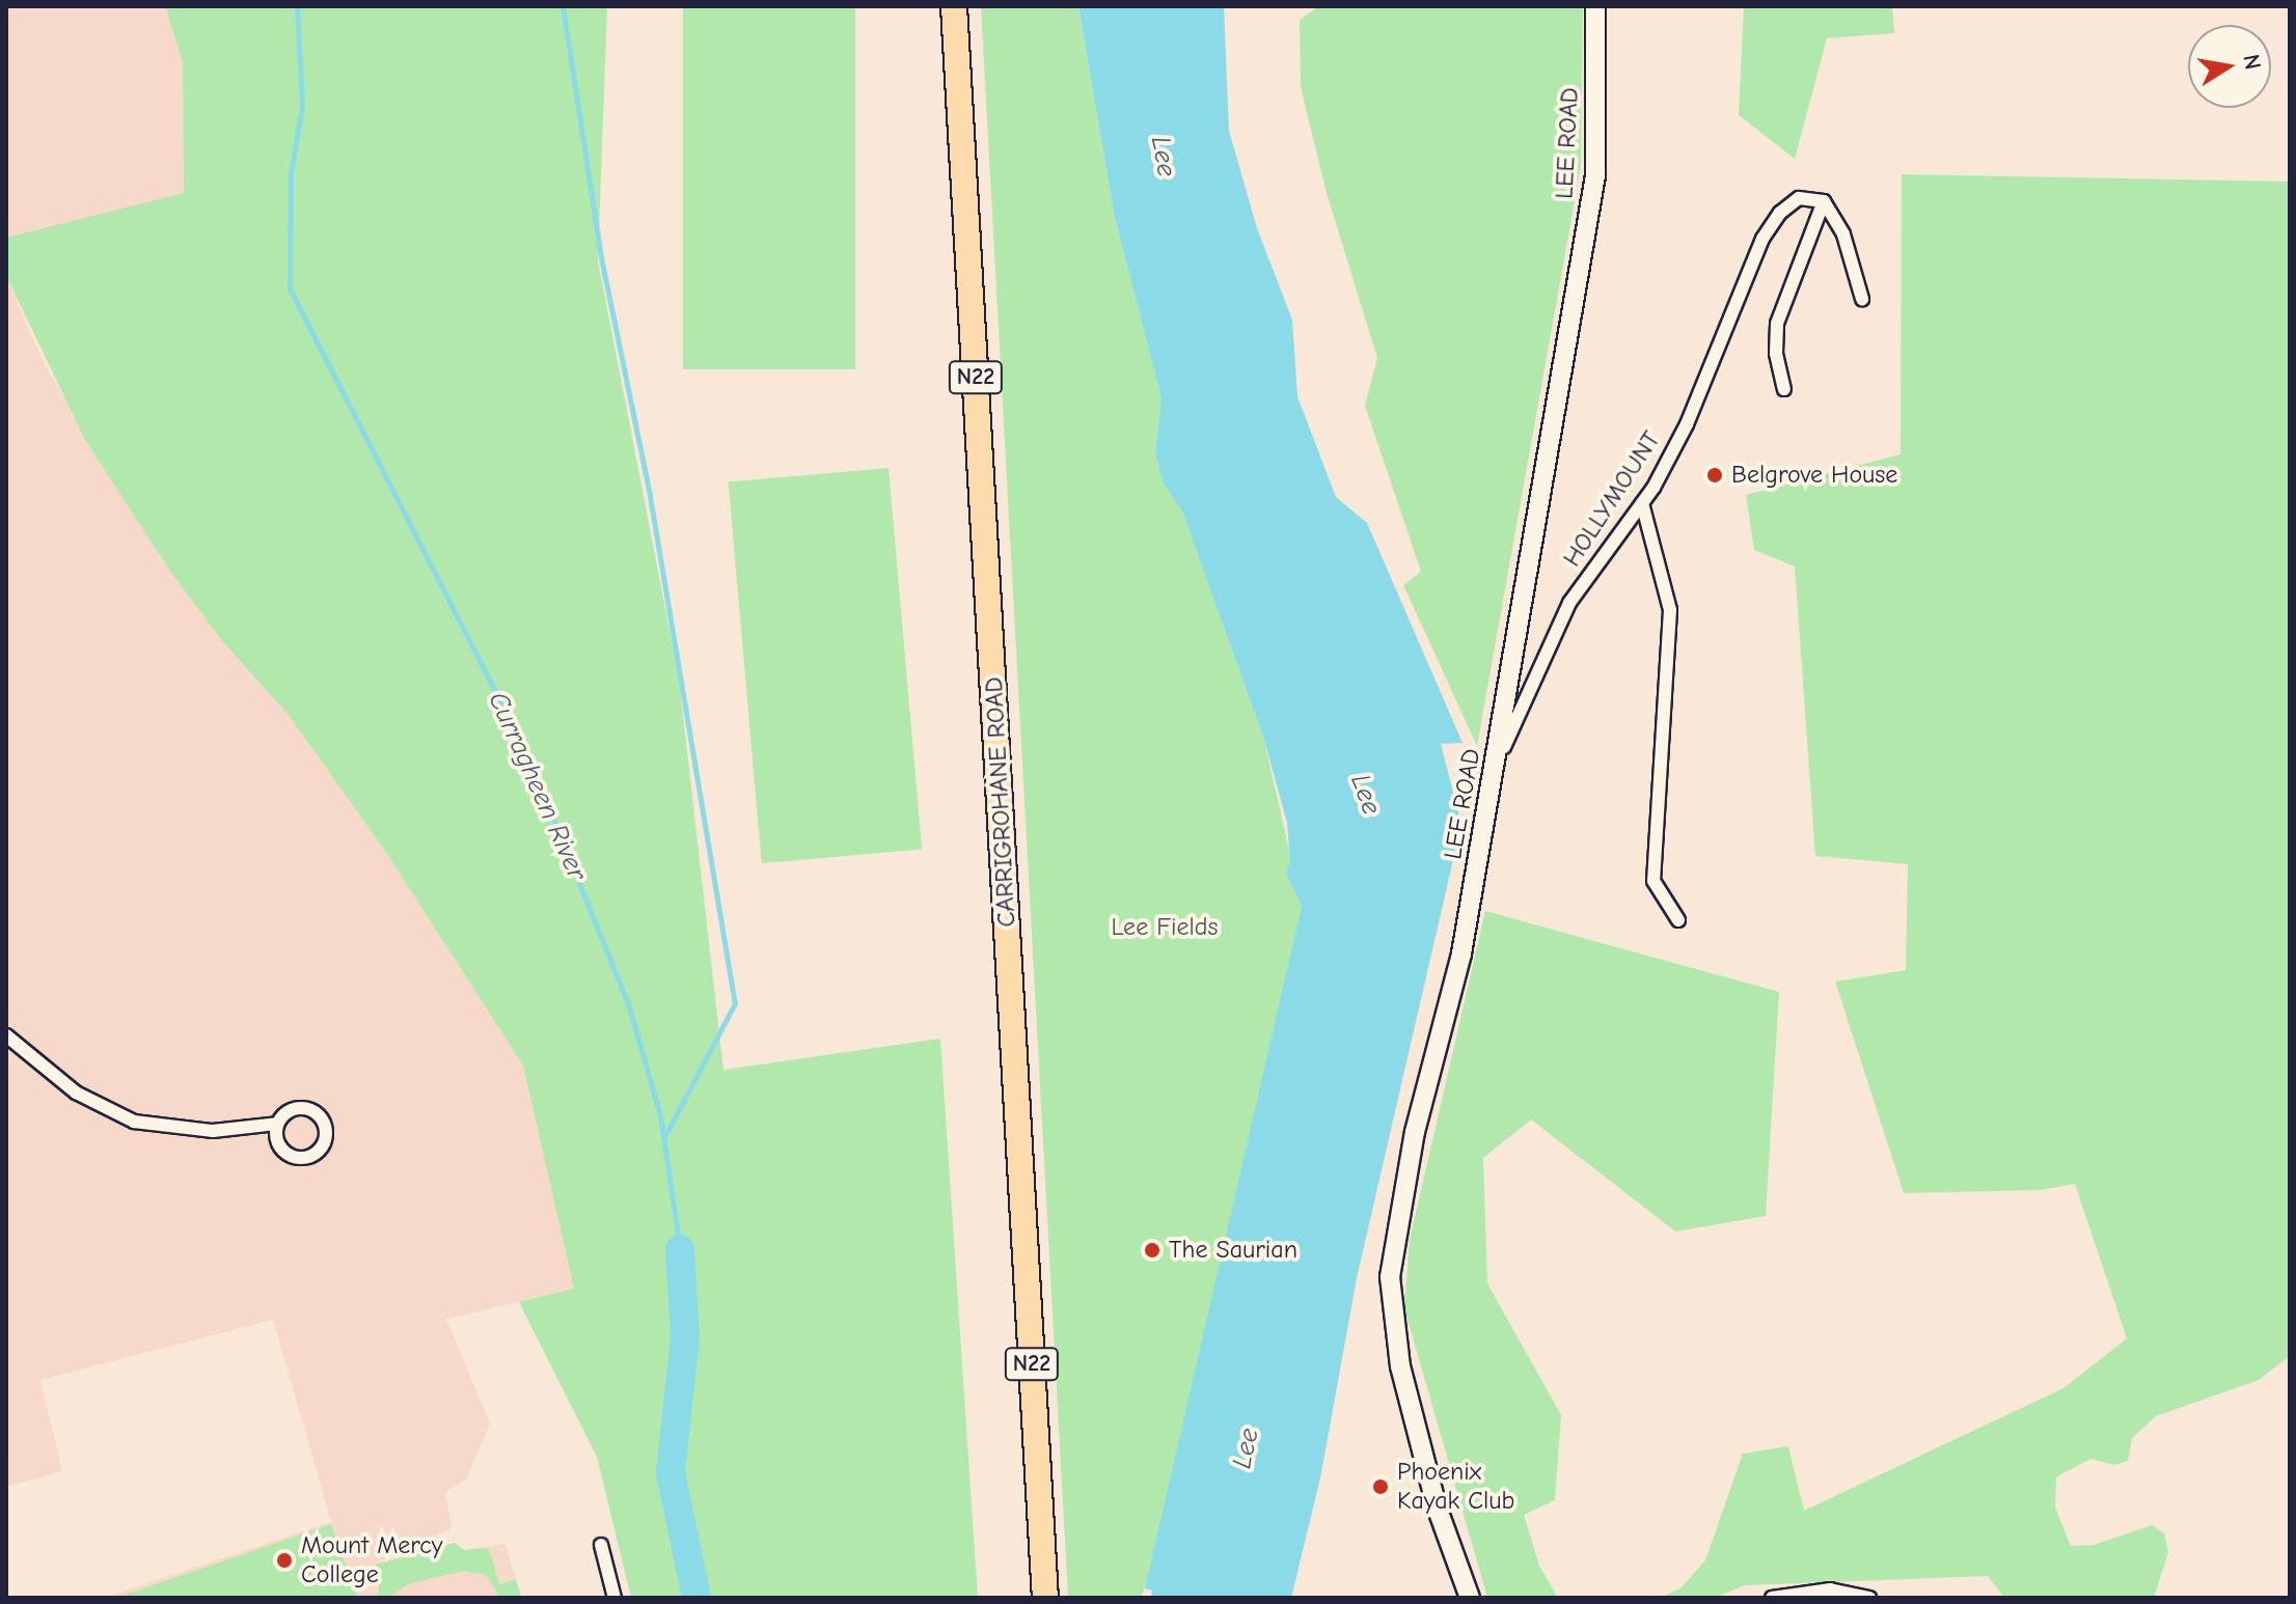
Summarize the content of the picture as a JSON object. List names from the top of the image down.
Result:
{
  "streets": {
    "highway": ["N22", "CARRIGROHANE ROAD"],
    "street": ["LEE ROAD", "HOLLYMOUNT"]
  },
  "crossings": [
    ["LEE ROAD", "HOLLYMOUNT"]
  ],
  "water": ["Lee", "Curragheen River"],
  "parks": ["Lee Fields"],
  "places": [
    "Belgrove House",
    "The Saurian",
    "Phoenix Kayak Club",
    "Mount Mercy College"
  ],
  "north": "right"
}
